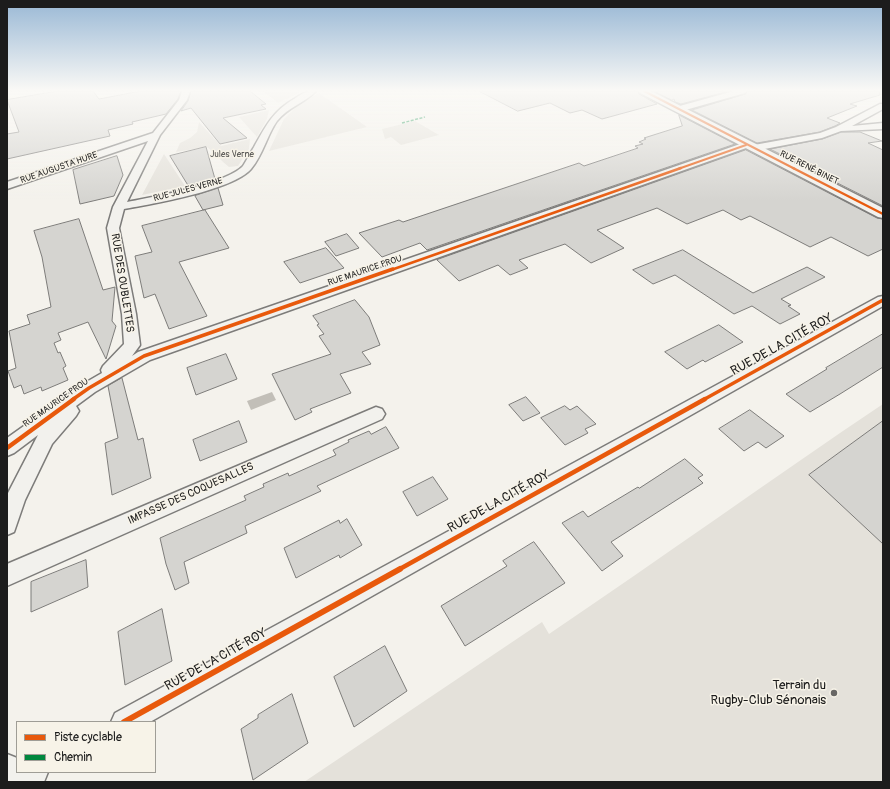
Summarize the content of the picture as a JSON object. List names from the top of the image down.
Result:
{
  "streets": {
    "street": [
      "RUE AUGUSTA HURE",
      "RUE RENÉ BINET",
      "RUE JULES VERNE",
      "RUE MAURICE PROU",
      "RUE DES OUBLETTES",
      "RUE DE LA CITÉ ROY",
      "IMPASSE DES COQUESALLES"
    ]
  },
  "crossings": [
    ["RUE AUGUSTA HURE", "RUE DES OUBLETTES"],
    ["RUE RENÉ BINET", "RUE MAURICE PROU"],
    ["RUE JULES VERNE", "RUE DES OUBLETTES"],
    ["RUE MAURICE PROU", "RUE DES OUBLETTES"]
  ],
  "parks": ["Jules Verne"],
  "places": ["Terrain du Rugby-Club Sénonais"],
  "legend": ["Piste cyclable", "Chemin"]
}
